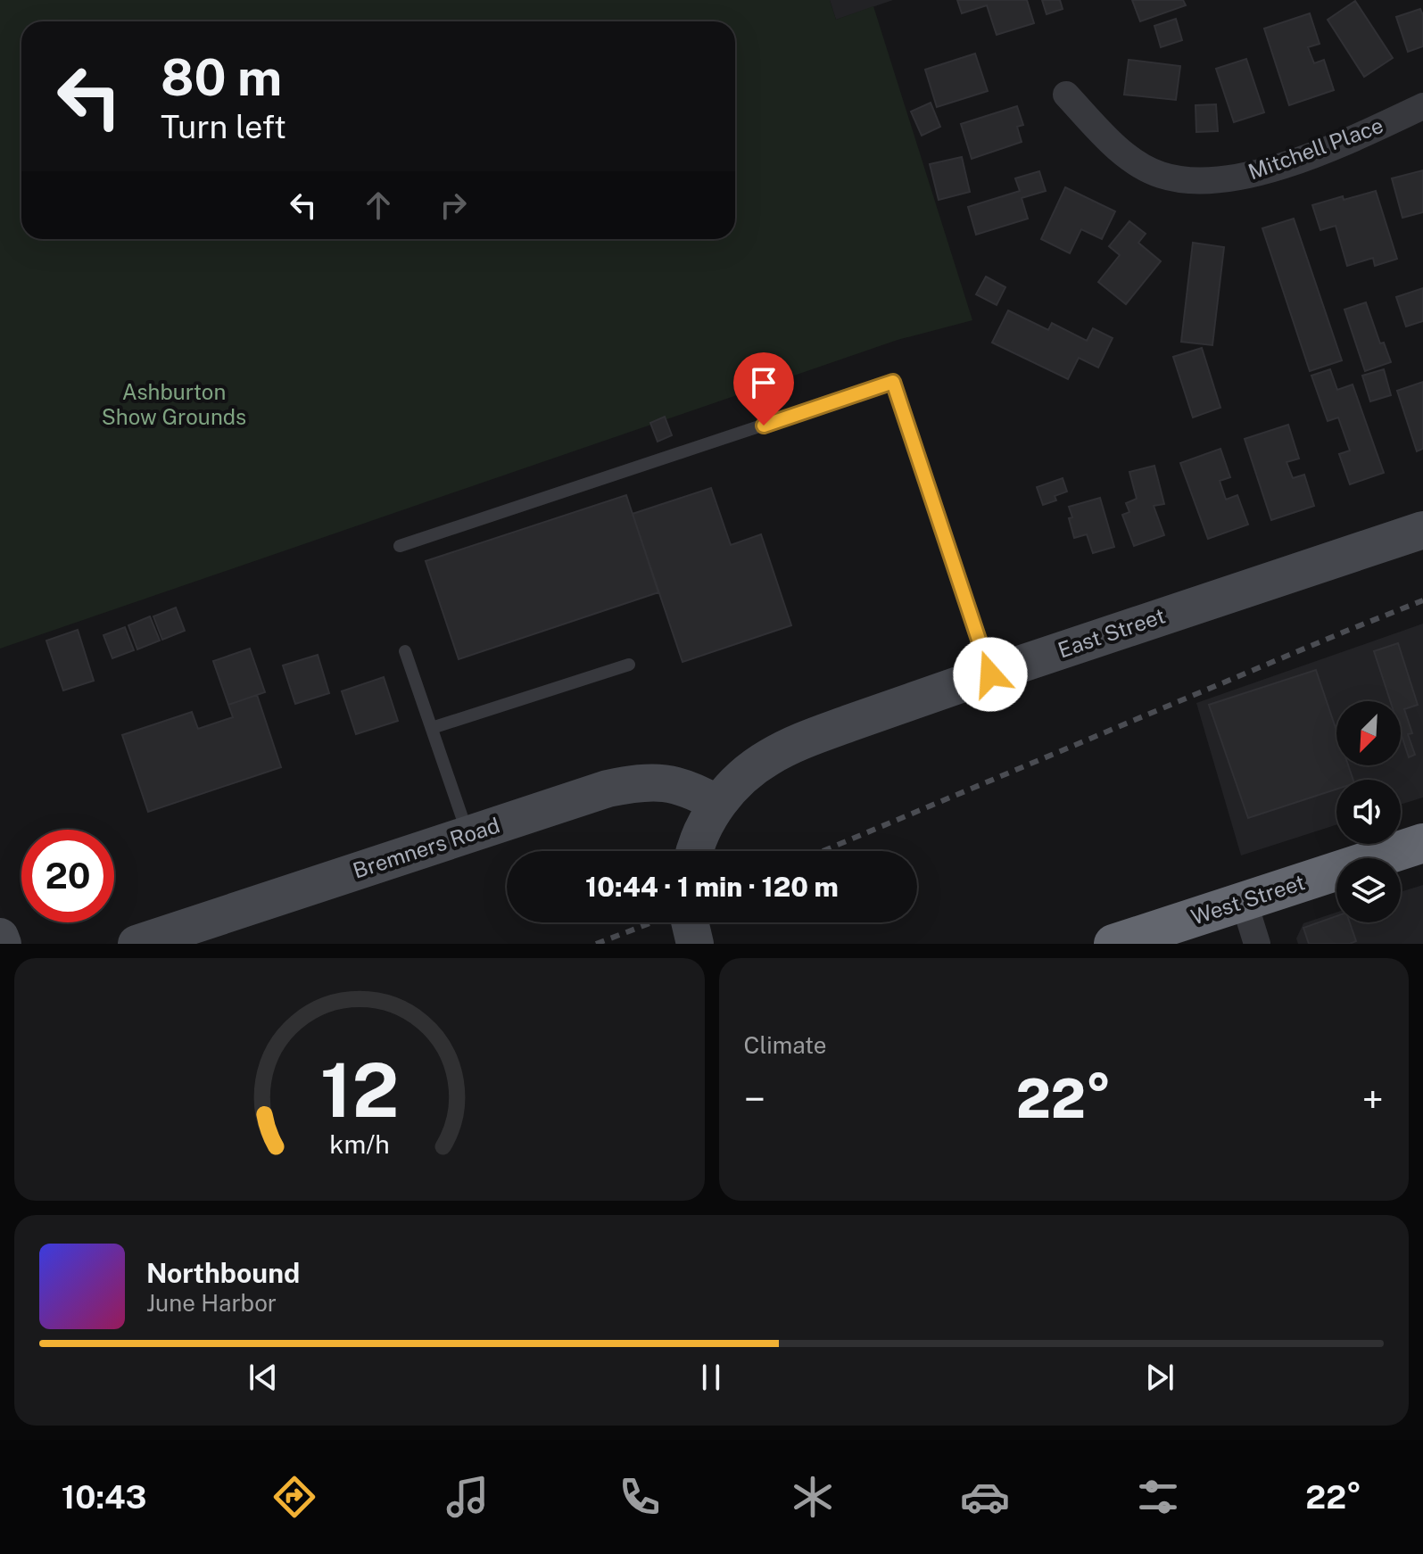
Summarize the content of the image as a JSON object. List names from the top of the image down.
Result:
{
  "streets": {
    "highway": ["West Street"],
    "main road": ["East Street", "Bremners Road"],
    "street": ["Mitchell Place"]
  },
  "crossings": [
    ["East Street", "Bremners Road"]
  ],
  "parks": ["Ashburton Show Grounds"],
  "north": "bottom left",
  "page": {
    "turn": ["80 m", "Turn left"],
    "limit": "20",
    "trip": "10:44 · 1 min · 120 m",
    "tile": "Climate",
    "heat": ["−", "22°", "+"],
    "song": ["Northbound", "June Harbor"],
    "tabs": ["10:43", "22°"],
    "gauge": ["12", "km/h"]
  }
}
